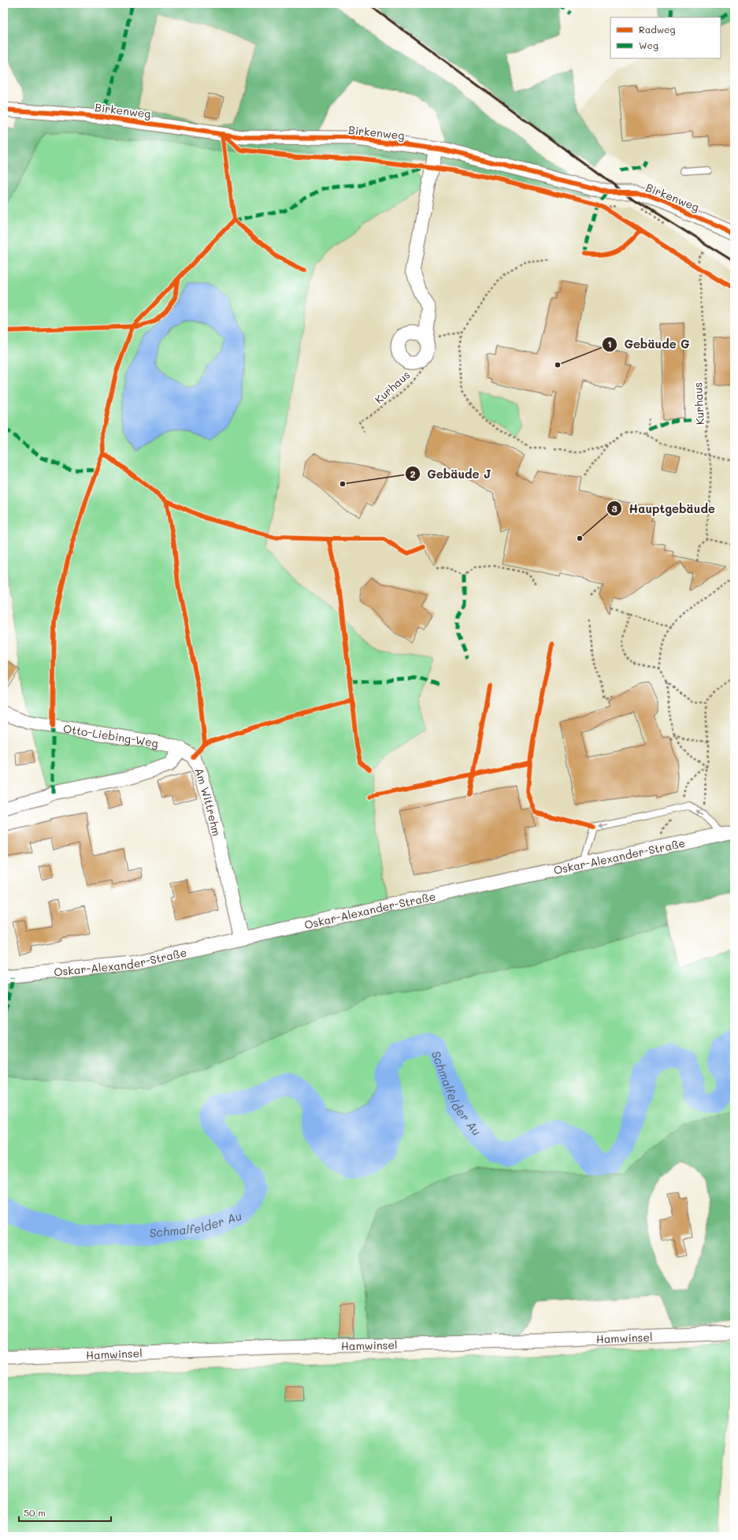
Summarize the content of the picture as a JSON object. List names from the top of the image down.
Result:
{
  "streets": {
    "street": [
      "Birkenweg",
      "Otto-Liebing-Weg",
      "Am Wittrehm",
      "Oskar-Alexander-Straße",
      "Hamwinsel"
    ],
    "path": ["Kurhaus"]
  },
  "crossings": [
    ["Otto-Liebing-Weg", "Am Wittrehm"],
    ["Am Wittrehm", "Oskar-Alexander-Straße"]
  ],
  "water": ["Schmalfelder Au"],
  "places": ["Gebäude G", "Gebäude J", "Hauptgebäude"],
  "legend": ["Radweg", "Weg"],
  "scale_bar": "50 m"
}
